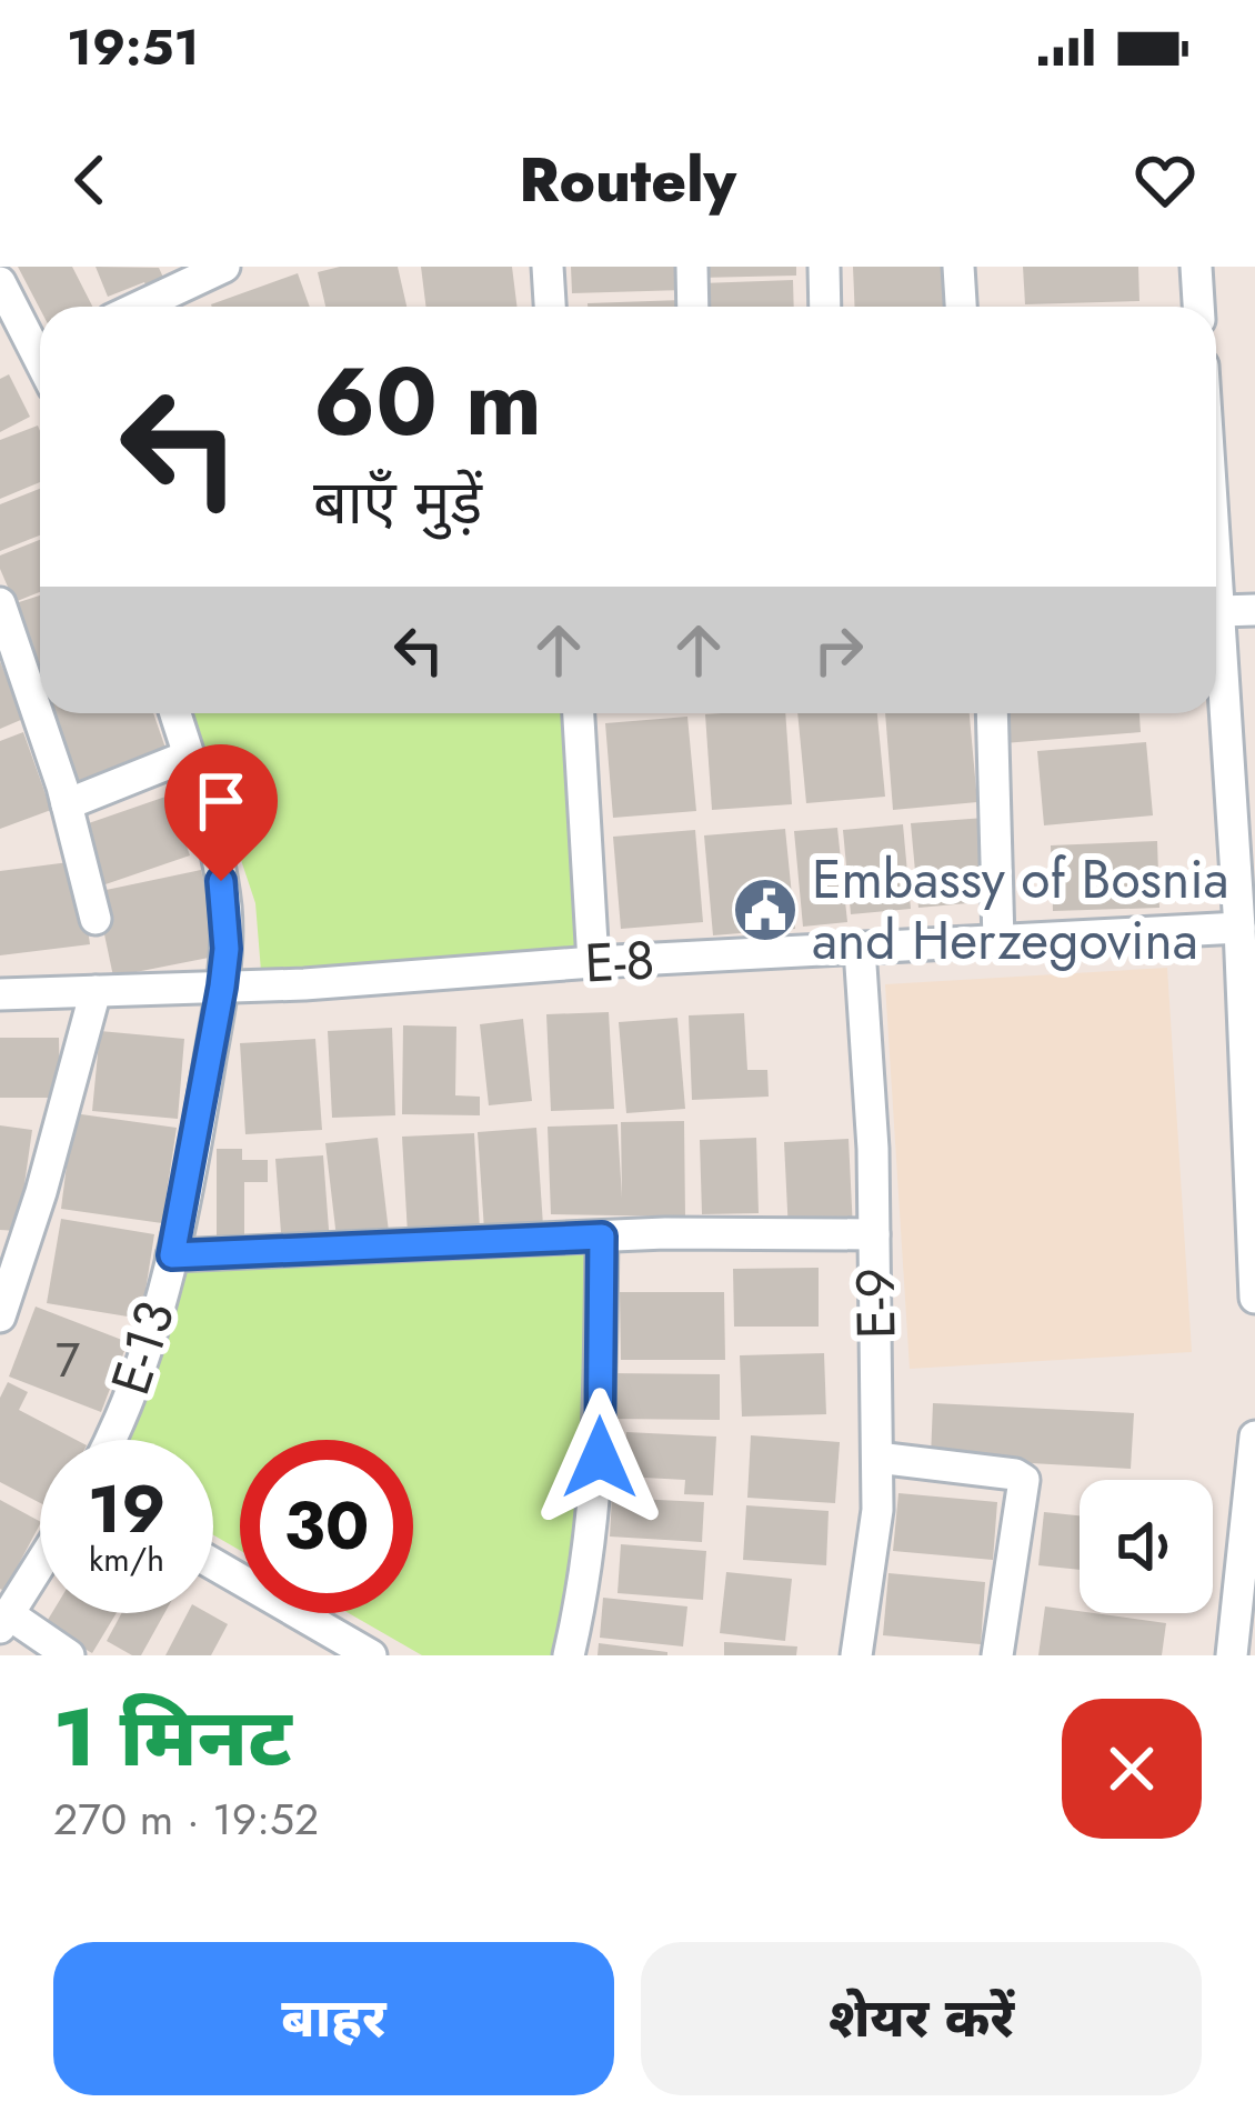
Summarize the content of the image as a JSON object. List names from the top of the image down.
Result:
{
  "streets": {
    "street": ["E-8", "E-9", "E-13"]
  },
  "crossings": [
    ["E-8", "E-9"],
    ["E-8", "E-13"]
  ],
  "places": {
    "public building": ["Embassy of Bosnia and Herzegovina"]
  },
  "house_numbers": ["7"],
  "page": {
    "status": "19:51",
    "header": "Routely",
    "turn": ["60 m", "बाएँ मुड़ें"],
    "speed": "19 km/h",
    "limit": "30",
    "heading": ["1 मिनट", "270 m · 19:52"],
    "buttons": ["बाहर", "शेयर करें"]
  }
}
